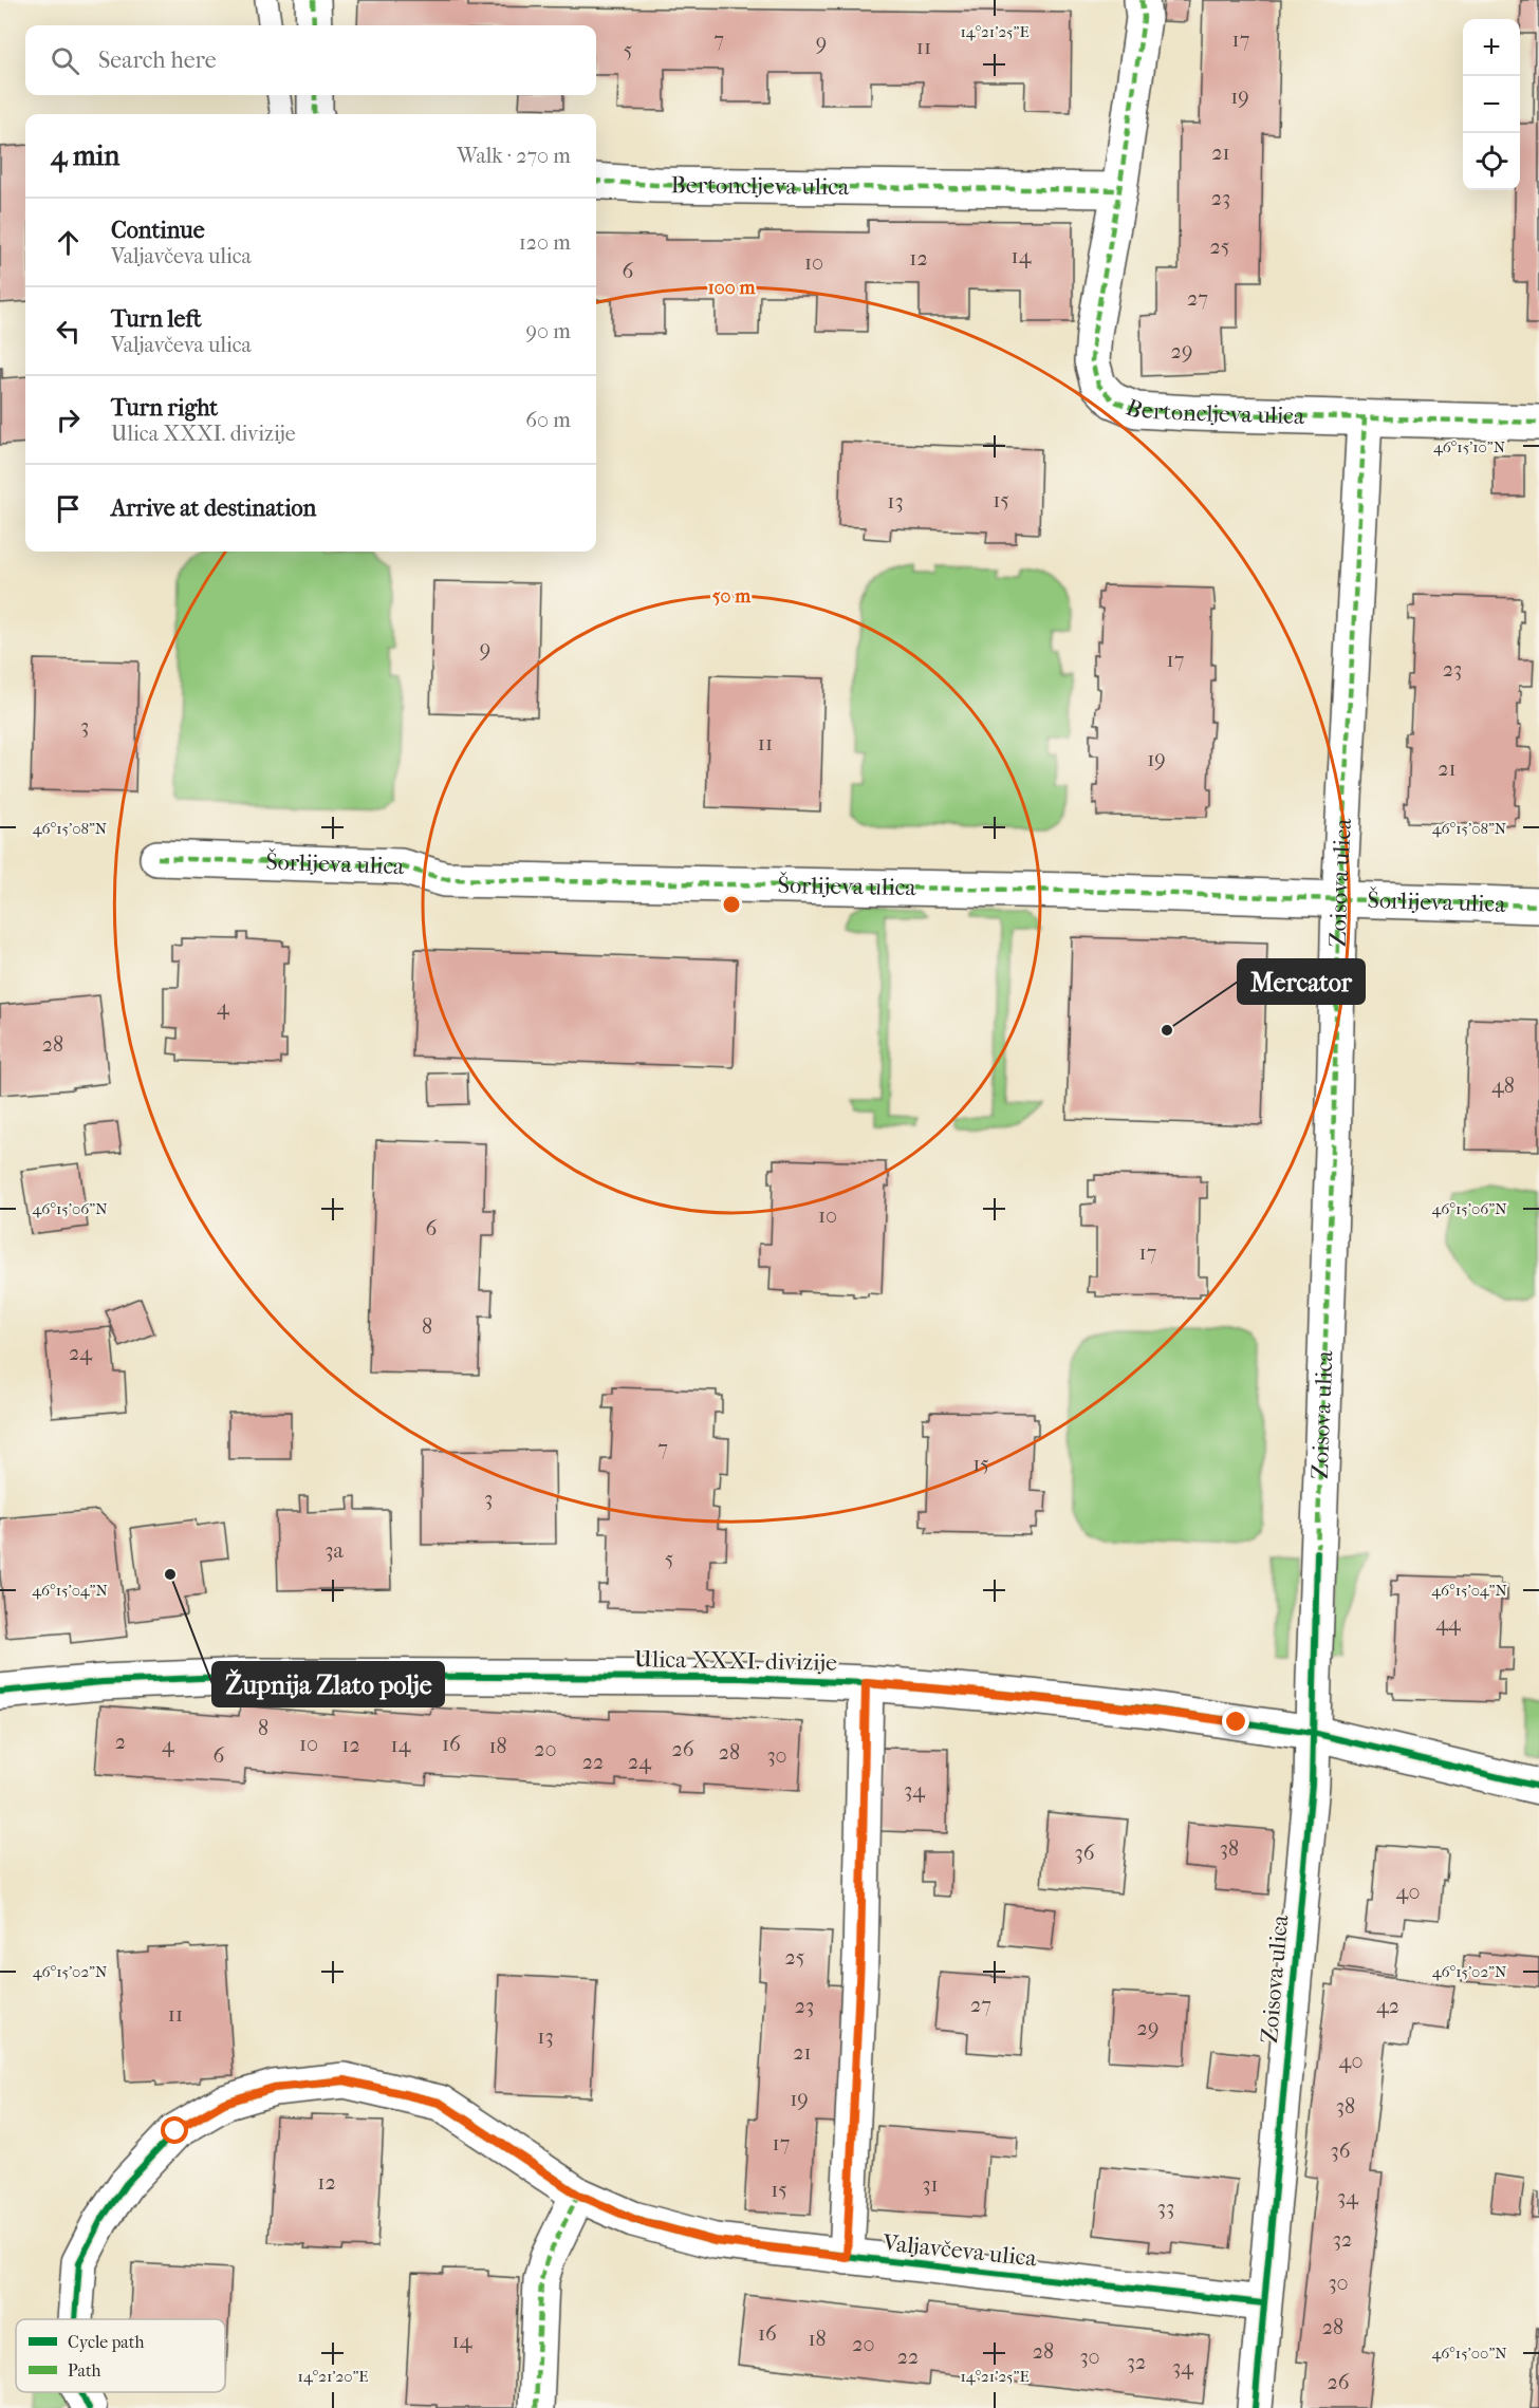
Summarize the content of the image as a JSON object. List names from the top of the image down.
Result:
{
  "streets": {
    "street": [
      "Bertoncljeva ulica",
      "Šorlijeva ulica",
      "Zoisova ulica",
      "Ulica XXXI. divizije",
      "Valjavčeva ulica"
    ]
  },
  "crossings": [
    ["Bertoncljeva ulica", "Zoisova ulica"],
    ["Šorlijeva ulica", "Zoisova ulica"],
    ["Zoisova ulica", "Ulica XXXI. divizije"],
    ["Zoisova ulica", "Valjavčeva ulica"],
    ["Ulica XXXI. divizije", "Valjavčeva ulica"]
  ],
  "places": ["Mercator", "Župnija Zlato polje"],
  "house_numbers": [
    "7",
    "17",
    "9",
    "11",
    "5",
    "19",
    "21",
    "23",
    "25",
    "14",
    "12",
    "10",
    "6",
    "27",
    "29",
    "15",
    "13",
    "9",
    "17",
    "23",
    "3",
    "11",
    "19",
    "21",
    "4",
    "28",
    "48",
    "10",
    "6",
    "17",
    "8",
    "24",
    "7",
    "15",
    "3",
    "3a",
    "5",
    "44",
    "8",
    "2",
    "10",
    "16",
    "4",
    "12",
    "14",
    "18",
    "20",
    "26",
    "28",
    "6",
    "30",
    "22",
    "24",
    "34",
    "38",
    "36",
    "40",
    "25",
    "27",
    "23",
    "42",
    "11",
    "29",
    "13",
    "21",
    "40",
    "19",
    "38",
    "17",
    "36",
    "12",
    "31",
    "15",
    "34",
    "33",
    "32",
    "30",
    "28",
    "16",
    "18",
    "14",
    "20",
    "28",
    "22",
    "30",
    "32",
    "34",
    "26"
  ],
  "legend": ["Cycle path", "Path"],
  "page": {
    "map_buttons": ["+", "−"],
    "search": "Search here",
    "heading": ["4 min", "Walk · 270 m"],
    "list": [
      ["Continue", "Valjavčeva ulica", "120 m"],
      ["Turn left", "Valjavčeva ulica", "90 m"],
      ["Turn right", "Ulica XXXI. divizije", "60 m"],
      "Arrive at destination"
    ]
  },
  "coordinates": [
    "14°21'25\"E",
    "46°15'10\"N",
    "46°15'08\"N",
    "46°15'06\"N",
    "46°15'04\"N",
    "46°15'02\"N",
    "46°15'00\"N",
    "14°21'20\"E"
  ],
  "rings": ["100 m", "50 m"]
}
